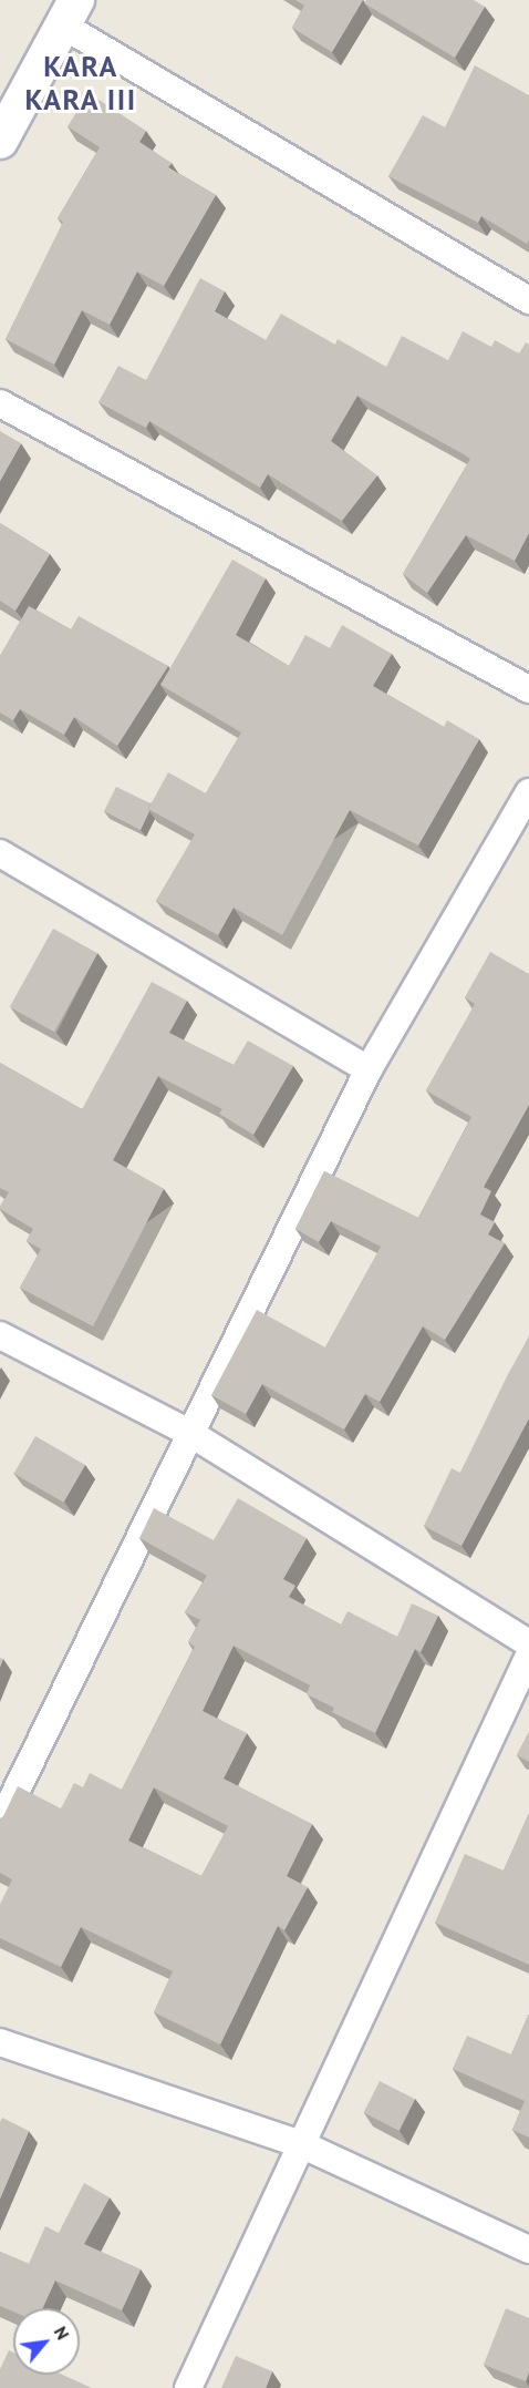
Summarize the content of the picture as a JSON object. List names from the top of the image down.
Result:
{
  "districts": ["KARA KARA III"],
  "north": "top right"
}
